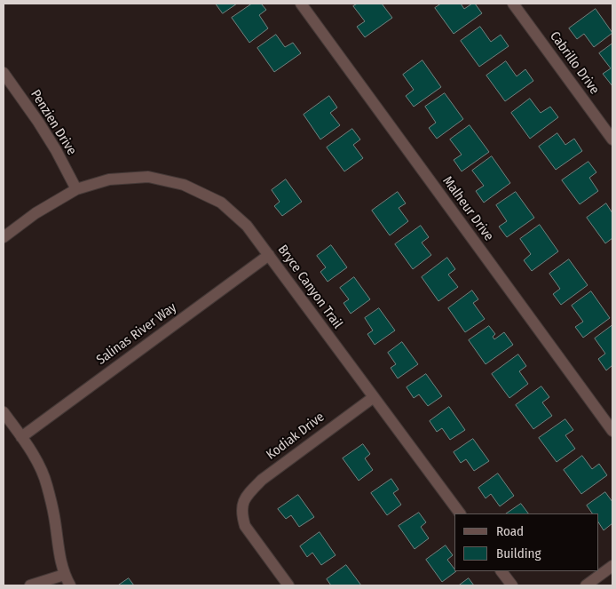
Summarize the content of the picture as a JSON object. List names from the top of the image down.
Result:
{
  "streets": {
    "street": [
      "Cabrillo Drive",
      "Penzien Drive",
      "Malheur Drive",
      "Bryce Canyon Trail",
      "Salinas River Way",
      "Kodiak Drive"
    ]
  },
  "crossings": [
    ["Penzien Drive", "Bryce Canyon Trail"],
    ["Bryce Canyon Trail", "Salinas River Way"],
    ["Bryce Canyon Trail", "Kodiak Drive"]
  ],
  "legend": ["Road", "Building"]
}
